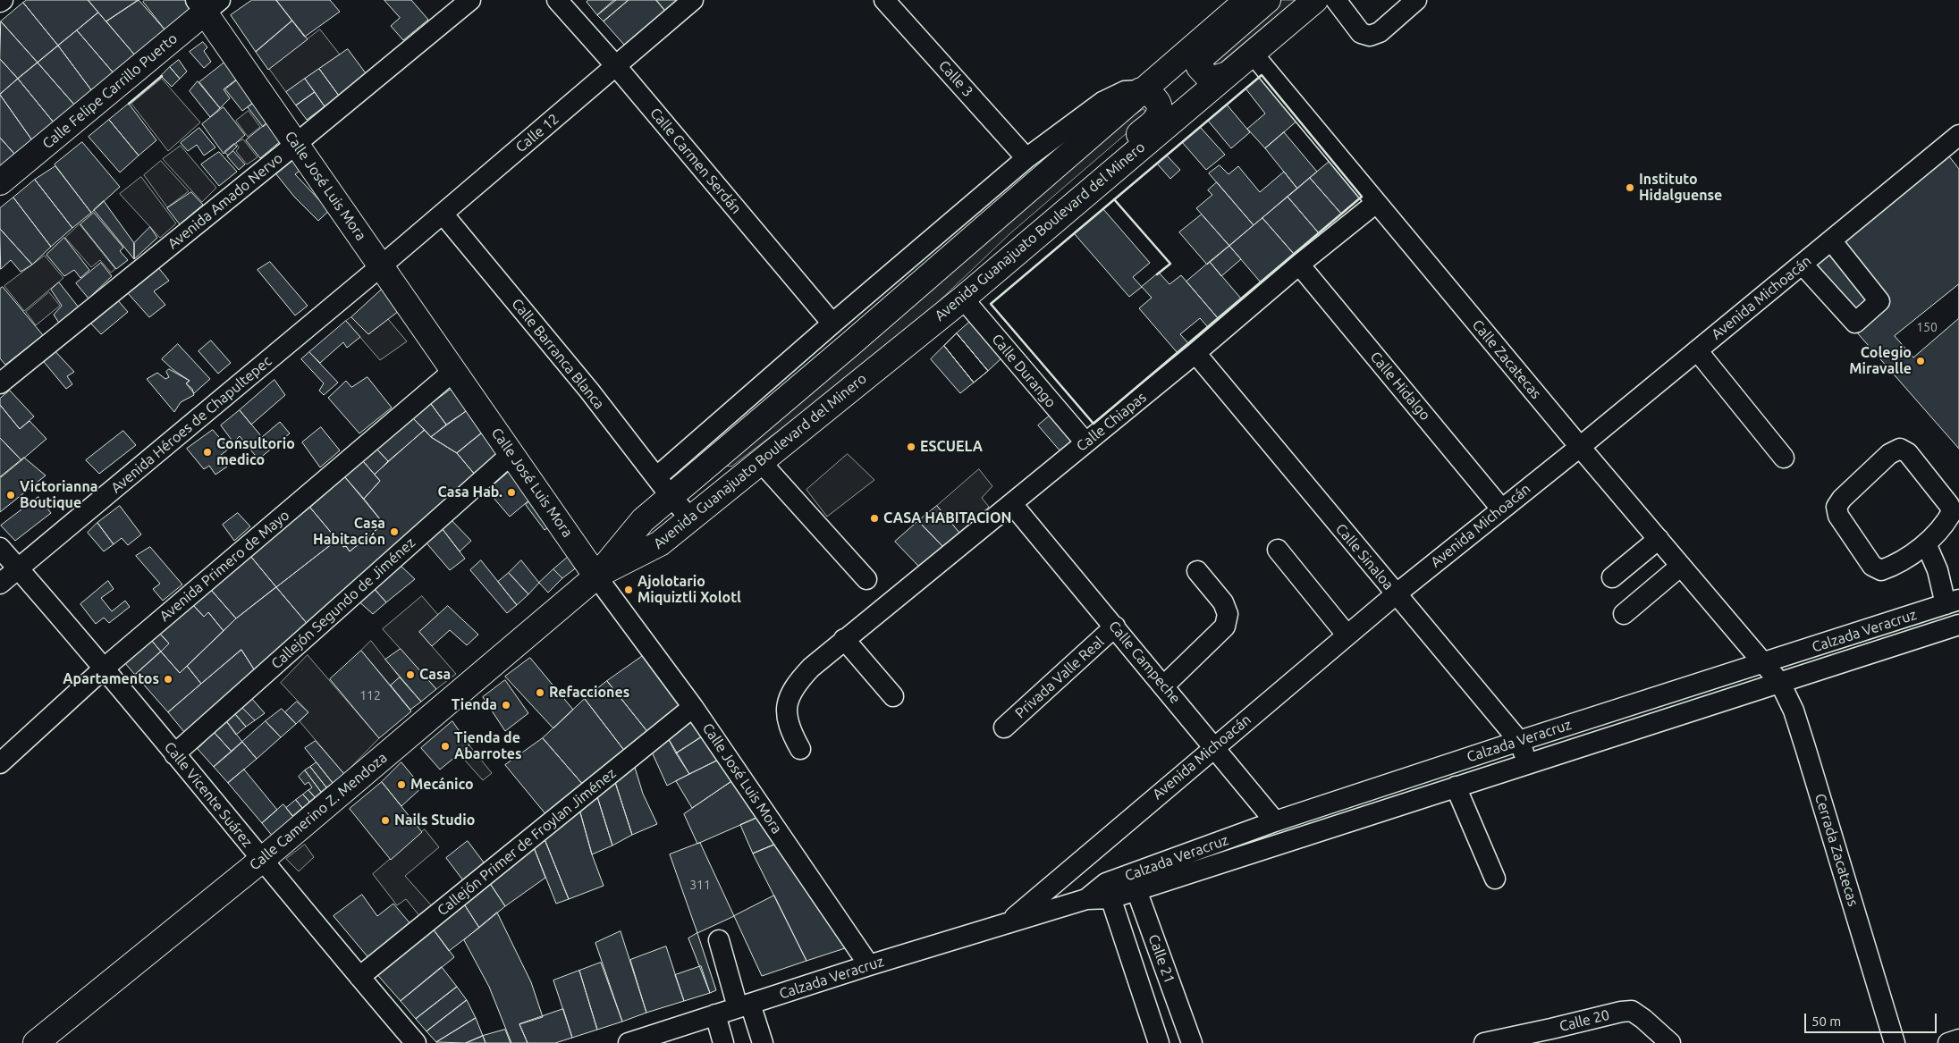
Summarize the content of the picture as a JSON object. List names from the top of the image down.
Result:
{
  "streets": {
    "main road": [
      "Calle Felipe Carrillo Puerto",
      "Calle José Luis Mora",
      "Avenida Guanajuato Boulevard del Minero",
      "Calle Camerino Z. Mendoza"
    ],
    "street": [
      "Calle 3",
      "Calle 12",
      "Calle Carmen Serdán",
      "Avenida Amado Nervo",
      "Avenida Michoacán",
      "Calle Barranca Blanca",
      "Calle Zacatecas",
      "Calle Durango",
      "Calle Hidalgo",
      "Calle Chiapas",
      "Avenida Héroes de Chapultepec",
      "Calle Sinaloa",
      "Avenida Primero de Mayo",
      "Callejón Segundo de Jiménez",
      "Calzada Veracruz",
      "Calle Campeche",
      "Privada Valle Real",
      "Calle Vicente Suárez",
      "Callejón Primer de Froylan Jiménez",
      "Cerrada Zacatecas",
      "Calle 21",
      "Calle 20"
    ]
  },
  "crossings": [
    ["Calle Felipe Carrillo Puerto", "Calle José Luis Mora"],
    ["Calle 12", "Calle Carmen Serdán"],
    ["Calle 12", "Calle José Luis Mora"],
    ["Calle 12", "Calle Barranca Blanca"],
    ["Calle 12", "Avenida Héroes de Chapultepec"],
    ["Calle José Luis Mora", "Avenida Amado Nervo"],
    ["Calle José Luis Mora", "Avenida Guanajuato Boulevard del Minero"],
    ["Calle José Luis Mora", "Avenida Héroes de Chapultepec"],
    ["Calle José Luis Mora", "Avenida Primero de Mayo"],
    ["Calle José Luis Mora", "Callejón Segundo de Jiménez"],
    ["Calle José Luis Mora", "Calzada Veracruz"],
    ["Calle José Luis Mora", "Calle Camerino Z. Mendoza"],
    ["Calle José Luis Mora", "Callejón Primer de Froylan Jiménez"],
    ["Avenida Guanajuato Boulevard del Minero", "Calle Barranca Blanca"],
    ["Avenida Guanajuato Boulevard del Minero", "Calle Zacatecas"],
    ["Avenida Guanajuato Boulevard del Minero", "Calle Durango"],
    ["Avenida Guanajuato Boulevard del Minero", "Calle Camerino Z. Mendoza"],
    ["Avenida Michoacán", "Calle Zacatecas"],
    ["Avenida Michoacán", "Calle Hidalgo"],
    ["Avenida Michoacán", "Calle Sinaloa"],
    ["Avenida Michoacán", "Calzada Veracruz"],
    ["Avenida Michoacán", "Calle Campeche"],
    ["Calle Zacatecas", "Calle Chiapas"],
    ["Calle Zacatecas", "Calzada Veracruz"],
    ["Calle Zacatecas", "Cerrada Zacatecas"],
    ["Calle Durango", "Calle Chiapas"],
    ["Calle Hidalgo", "Calle Chiapas"],
    ["Calle Chiapas", "Calle Sinaloa"],
    ["Calle Chiapas", "Calle Campeche"],
    ["Avenida Héroes de Chapultepec", "Calle Vicente Suárez"],
    ["Calle Sinaloa", "Calzada Veracruz"],
    ["Avenida Primero de Mayo", "Calle Vicente Suárez"],
    ["Callejón Segundo de Jiménez", "Calle Vicente Suárez"],
    ["Calzada Veracruz", "Calle Campeche"],
    ["Calzada Veracruz", "Cerrada Zacatecas"],
    ["Calzada Veracruz", "Calle 21"],
    ["Calle Campeche", "Privada Valle Real"],
    ["Calle Vicente Suárez", "Calle Camerino Z. Mendoza"],
    ["Calle Vicente Suárez", "Callejón Primer de Froylan Jiménez"]
  ],
  "places": [
    "Instituto Hidalguense",
    "Colegio Miravalle",
    "ESCUELA",
    "Consultorio medico",
    "Casa Hab.",
    "Victorianna Boutique",
    "CASA HABITACION",
    "Casa Habitación",
    "Ajolotario Miquiztli Xolotl",
    "Casa",
    "Apartamentos",
    "Refacciones",
    "Tienda",
    "Tienda de Abarrotes",
    "Mecánico",
    "Nails Studio"
  ],
  "house_numbers": ["150", "112", "311"],
  "scale_bar": "50 m"
}
